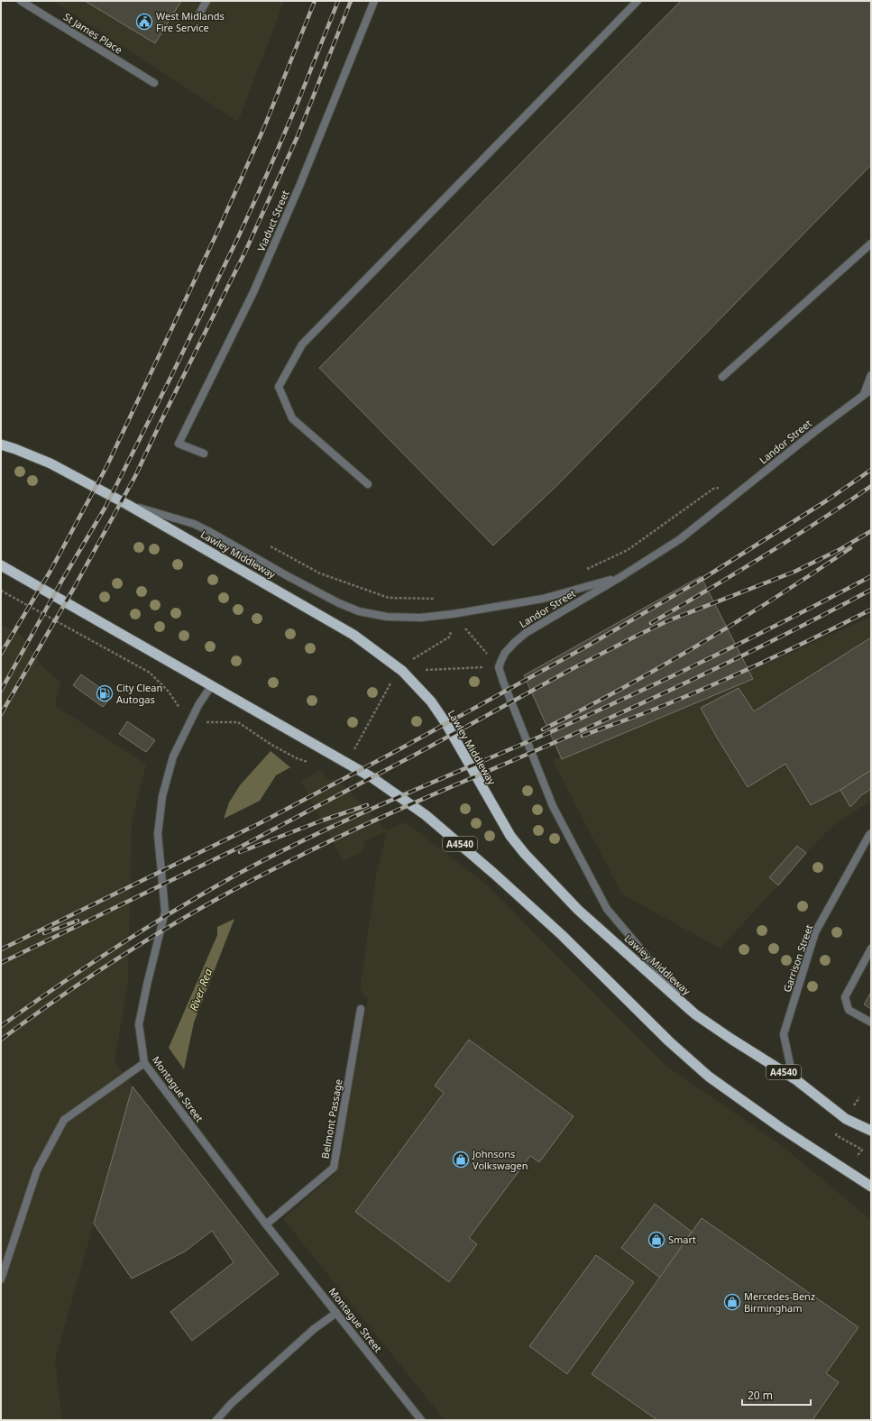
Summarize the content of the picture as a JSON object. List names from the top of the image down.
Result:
{
  "streets": {
    "highway": ["Lawley Middleway", "A4540"],
    "street": [
      "St James Place",
      "Viaduct Street",
      "Landor Street",
      "Garrison Street",
      "Montague Street",
      "Belmont Passage"
    ]
  },
  "crossings": [
    ["Lawley Middleway", "Garrison Street"],
    ["A4540", "Montague Street"],
    ["Montague Street", "Belmont Passage"]
  ],
  "water": ["River Rea"],
  "places": {
    "public building": ["West Midlands Fire Service"],
    "fuel station": ["City Clean Autogas"],
    "shop": ["Johnsons Volkswagen", "Smart", "Mercedes-Benz Birmingham"]
  },
  "scale_bar": "20 m"
}
